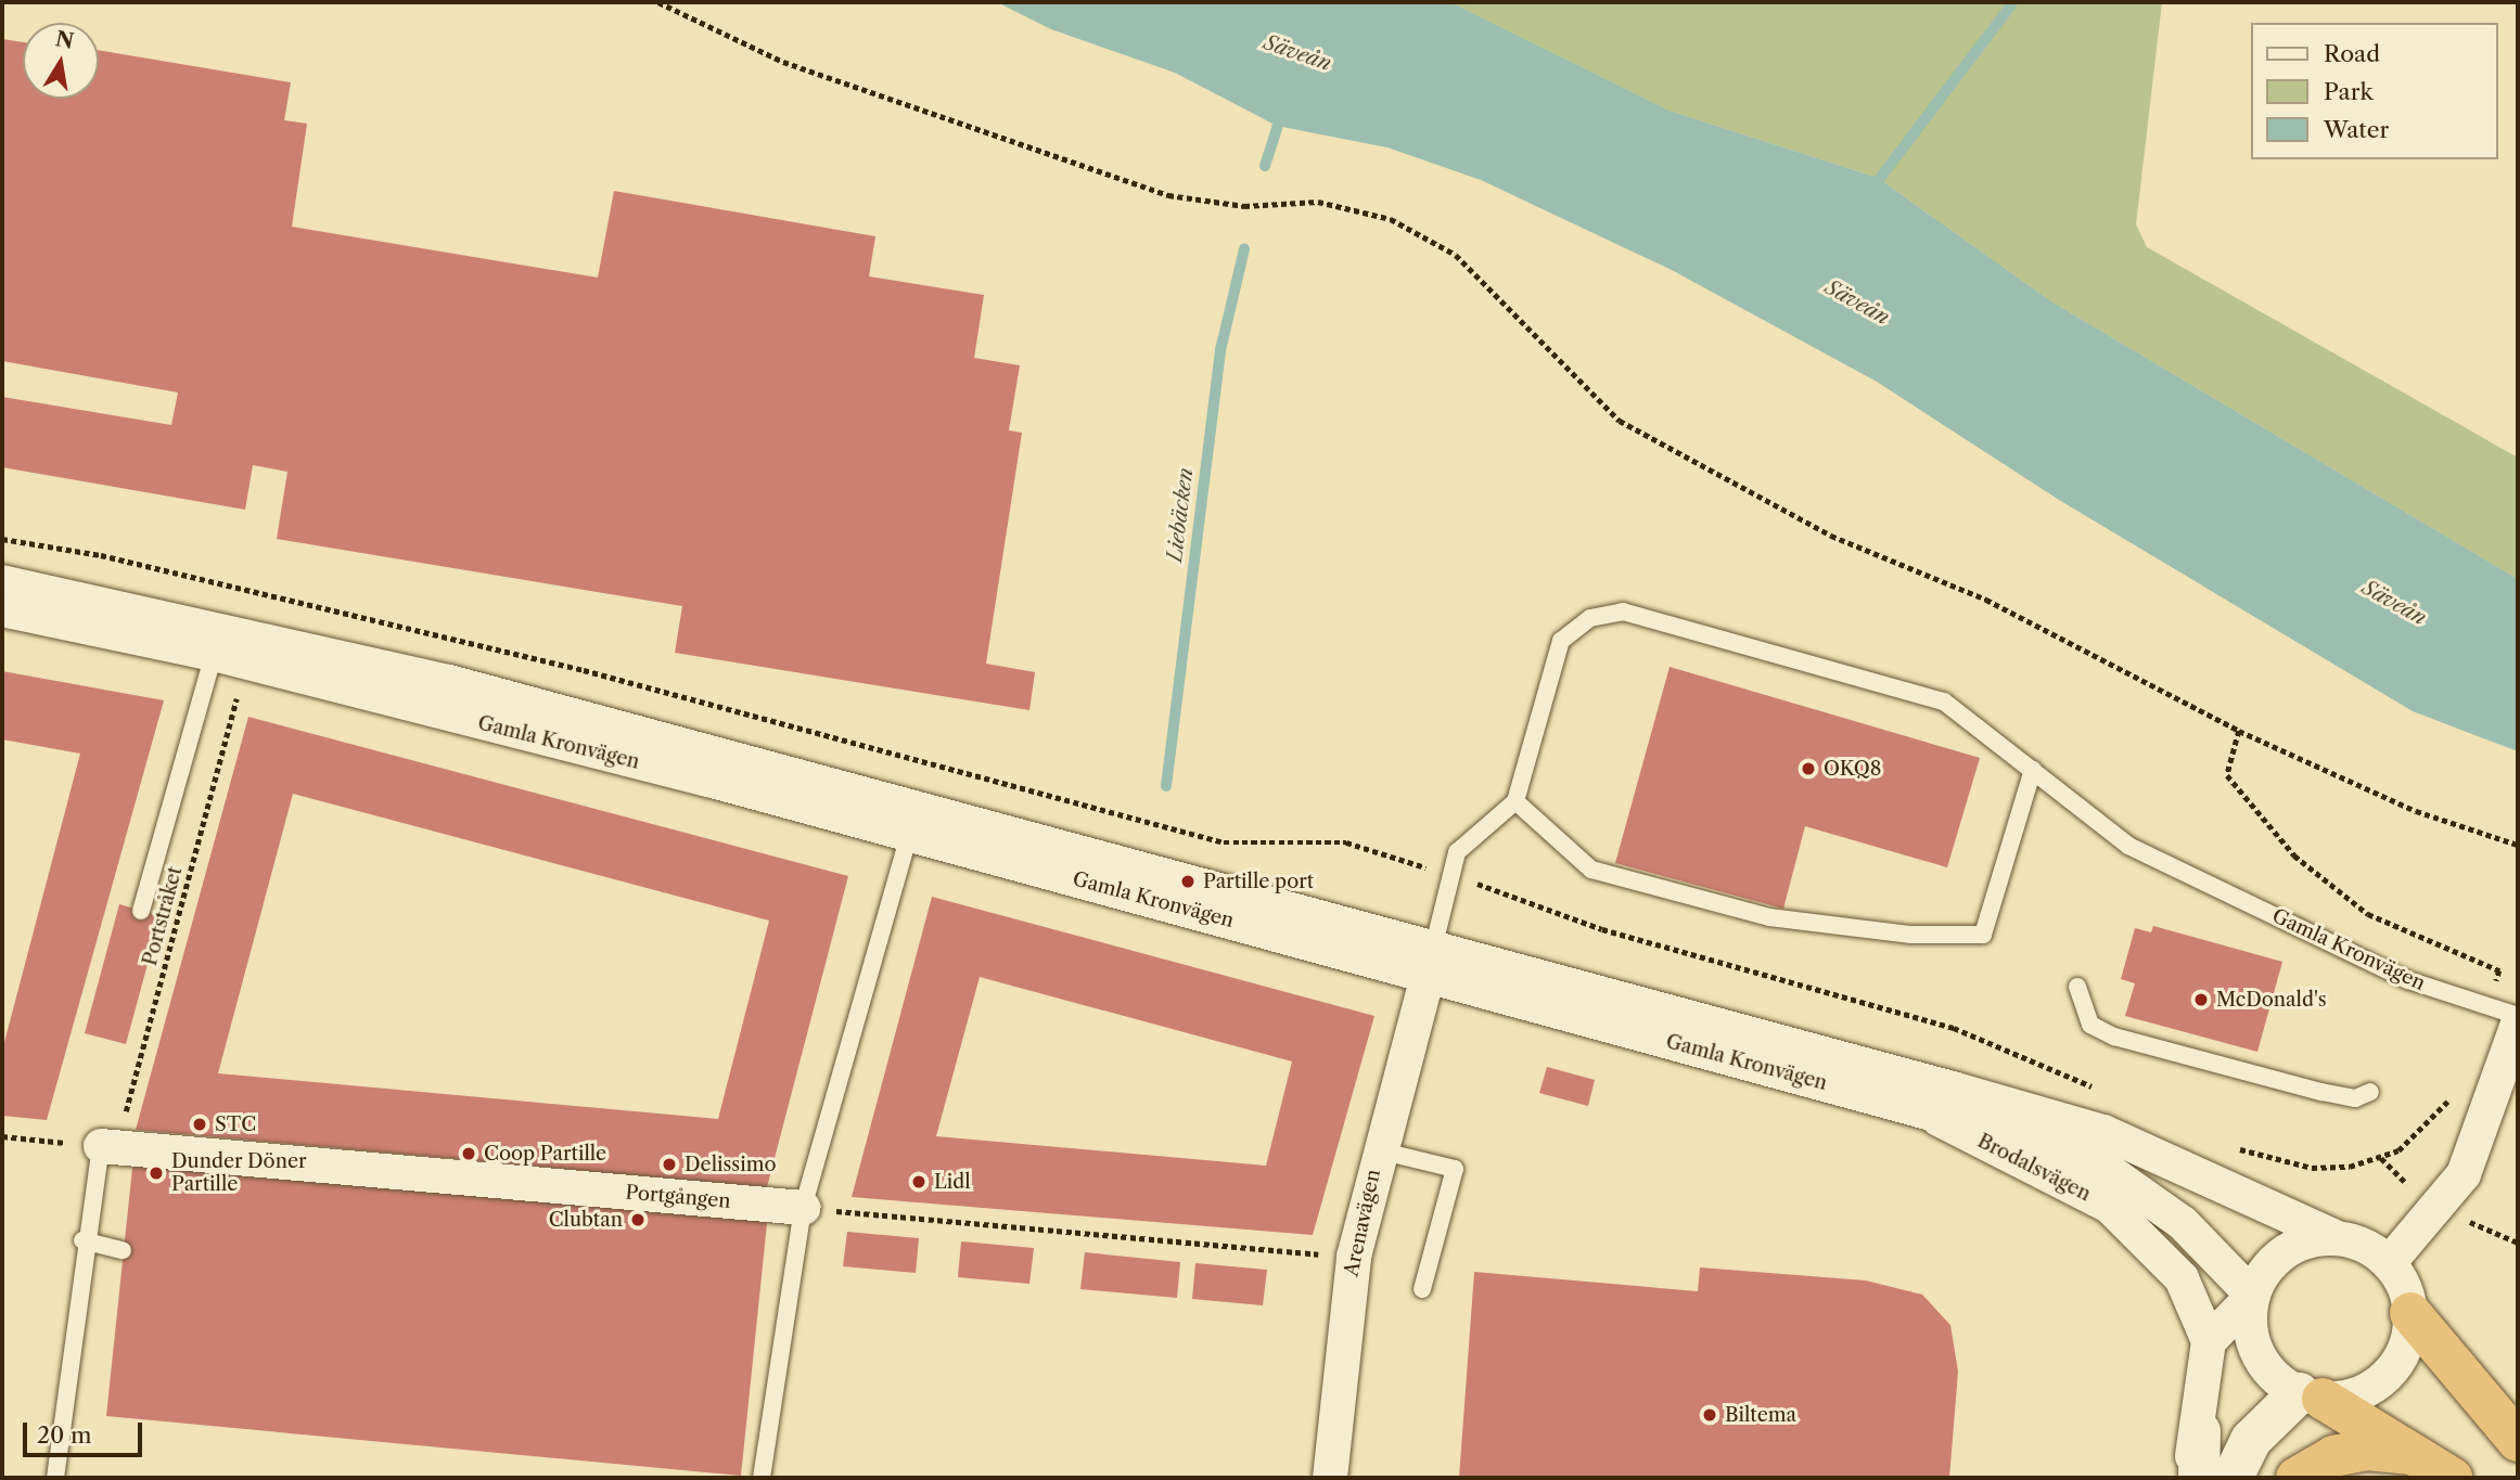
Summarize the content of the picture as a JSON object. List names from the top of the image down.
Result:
{
  "streets": {
    "street": [
      "Gamla Kronvägen",
      "Brodalsvägen",
      "Portgången",
      "Arenavägen"
    ],
    "path": ["Portstråket"]
  },
  "crossings": [
    ["Gamla Kronvägen", "Brodalsvägen"],
    ["Gamla Kronvägen", "Arenavägen"],
    ["Portstråket", "Portgången"]
  ],
  "water": ["Säveån", "Liebäcken"],
  "places": [
    "OKQ8",
    "Partille port",
    "McDonald's",
    "STC",
    "Coop Partille",
    "Delissimo",
    "Dunder Döner Partille",
    "Lidl",
    "Clubtan",
    "Biltema"
  ],
  "legend": ["Road", "Park", "Water"],
  "scale_bar": "20 m",
  "north": "top"
}
